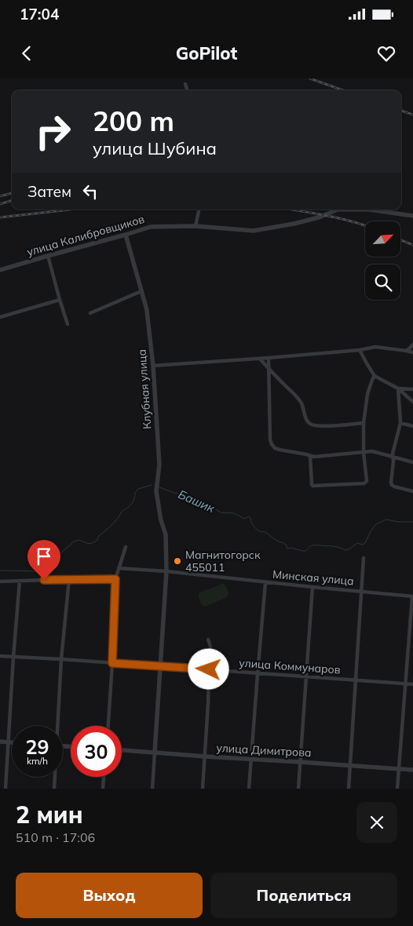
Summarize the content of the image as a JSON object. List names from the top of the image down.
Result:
{
  "streets": {
    "street": [
      "улица Калибровщиков",
      "Клубная улица",
      "Минская улица",
      "улица Коммунаров",
      "улица Димитрова"
    ]
  },
  "crossings": [
    ["улица Калибровщиков", "Клубная улица"],
    ["Клубная улица", "Минская улица"],
    ["Клубная улица", "улица Коммунаров"],
    ["Клубная улица", "улица Димитрова"]
  ],
  "water": ["Башик"],
  "places": ["Магнитогорск 455011"],
  "north": "top right",
  "page": {
    "status": "17:04",
    "header": "GoPilot",
    "turn": ["200 m", "улица Шубина"],
    "then": "Затем",
    "speed": "29 km/h",
    "limit": "30",
    "heading": ["2 мин", "510 m · 17:06"],
    "buttons": ["Выход", "Поделиться"]
  }
}
